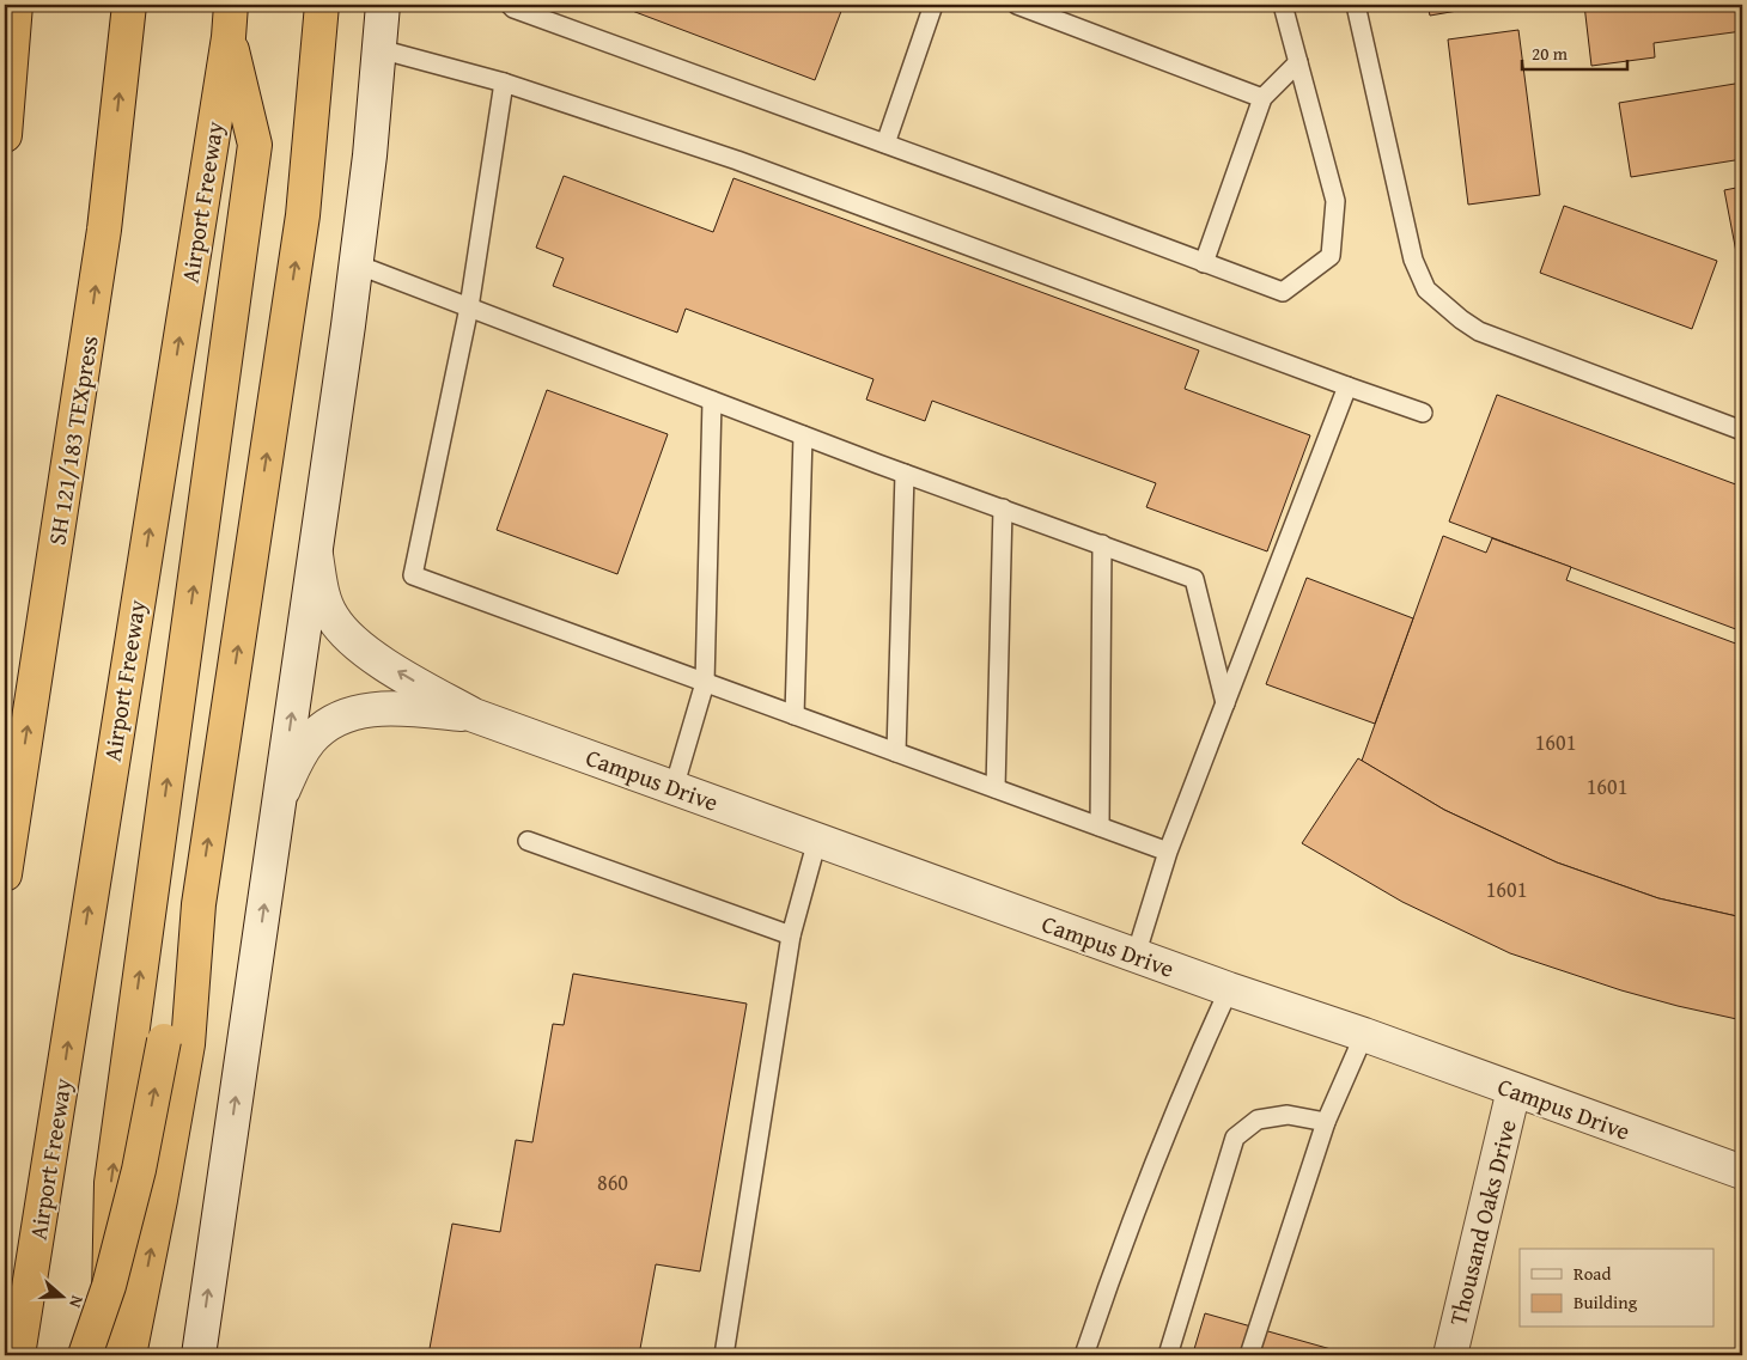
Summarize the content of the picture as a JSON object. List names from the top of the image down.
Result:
{
  "streets": {
    "highway": ["Airport Freeway", "SH 121/183 TEXpress"],
    "street": ["Campus Drive", "Thousand Oaks Drive"]
  },
  "crossings": [
    ["Campus Drive", "Thousand Oaks Drive"]
  ],
  "house_numbers": [
    "1601",
    "1601",
    "1601",
    "860"
  ],
  "legend": ["Road", "Building"],
  "scale_bar": "20 m",
  "north": "right"
}
